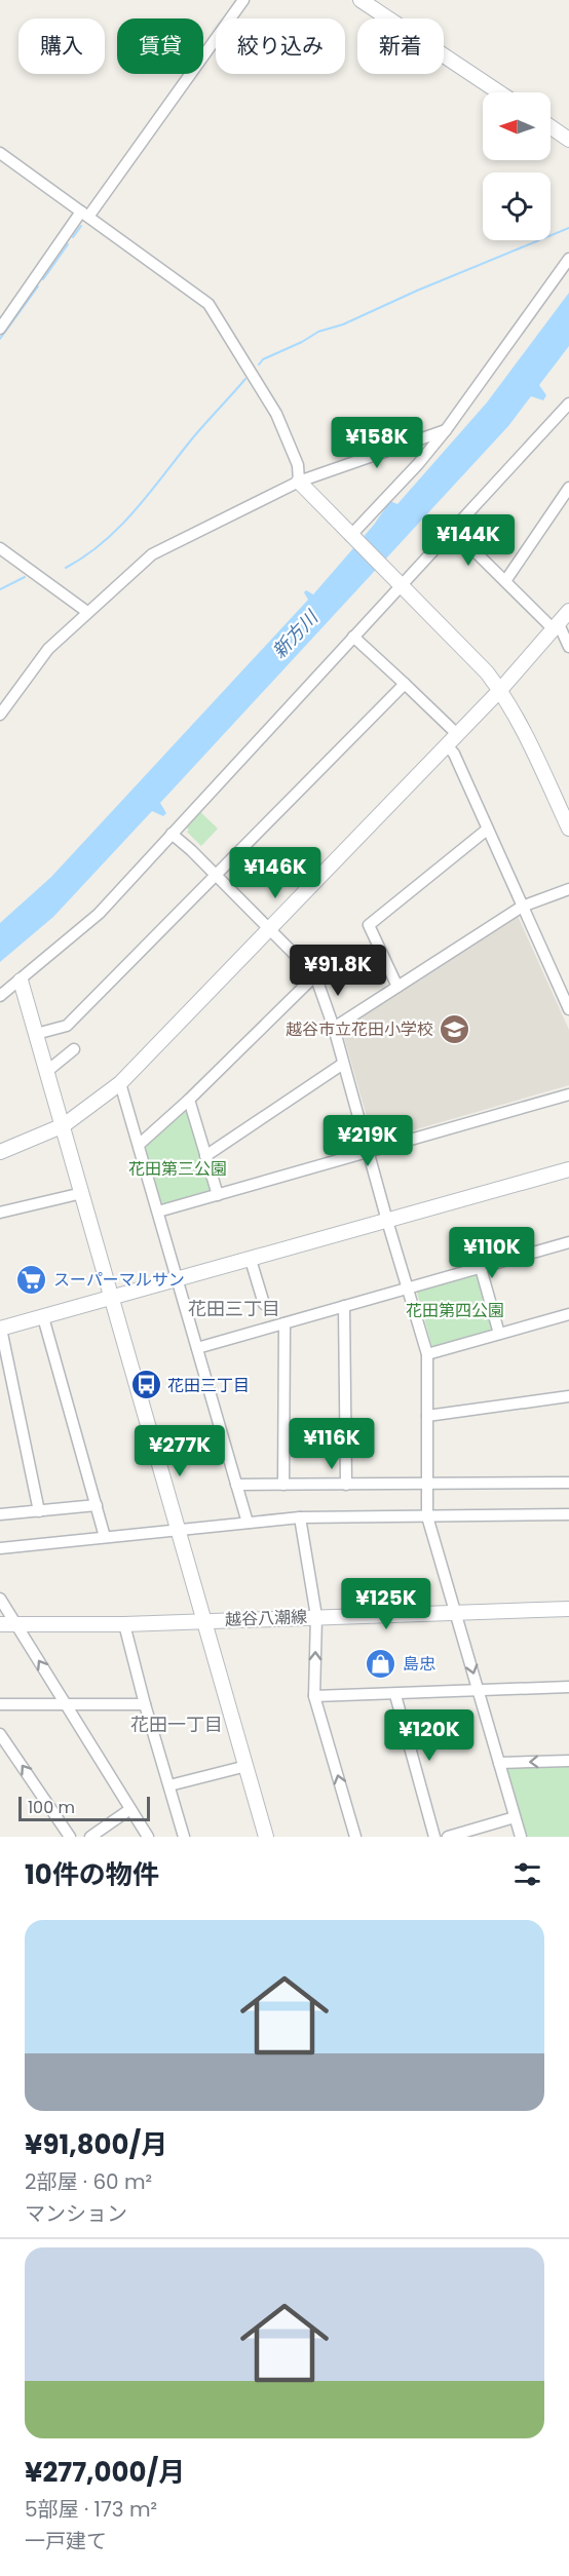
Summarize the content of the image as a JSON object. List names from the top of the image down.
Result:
{
  "streets": {
    "street": ["越谷八潮線"]
  },
  "districts": ["花田三丁目", "花田一丁目"],
  "water": ["新方川"],
  "parks": ["花田第三公園", "花田第四公園"],
  "places": {
    "school or university": ["越谷市立花田小学校"],
    "supermarket": ["スーパーマルサン"],
    "bus stop": ["花田三丁目"],
    "shop": ["島忠"]
  },
  "scale_bar": "100 m",
  "north": "left",
  "page": {
    "chip": [
      "購入",
      "賃貸",
      "絞り込み",
      "新着"
    ],
    "price": [
      "¥158K",
      "¥144K",
      "¥146K",
      "¥91.8K",
      "¥219K",
      "¥110K",
      "¥116K",
      "¥277K",
      "¥125K",
      "¥120K"
    ],
    "scale": "100 m",
    "heading": "10件の物件",
    "list": [
      {
        "name": "¥91,800/月",
        "note": "2部屋 · 60 m² · マンション"
      },
      {
        "name": "¥277,000/月",
        "note": "5部屋 · 173 m² · 一戸建て"
      }
    ]
  }
}
